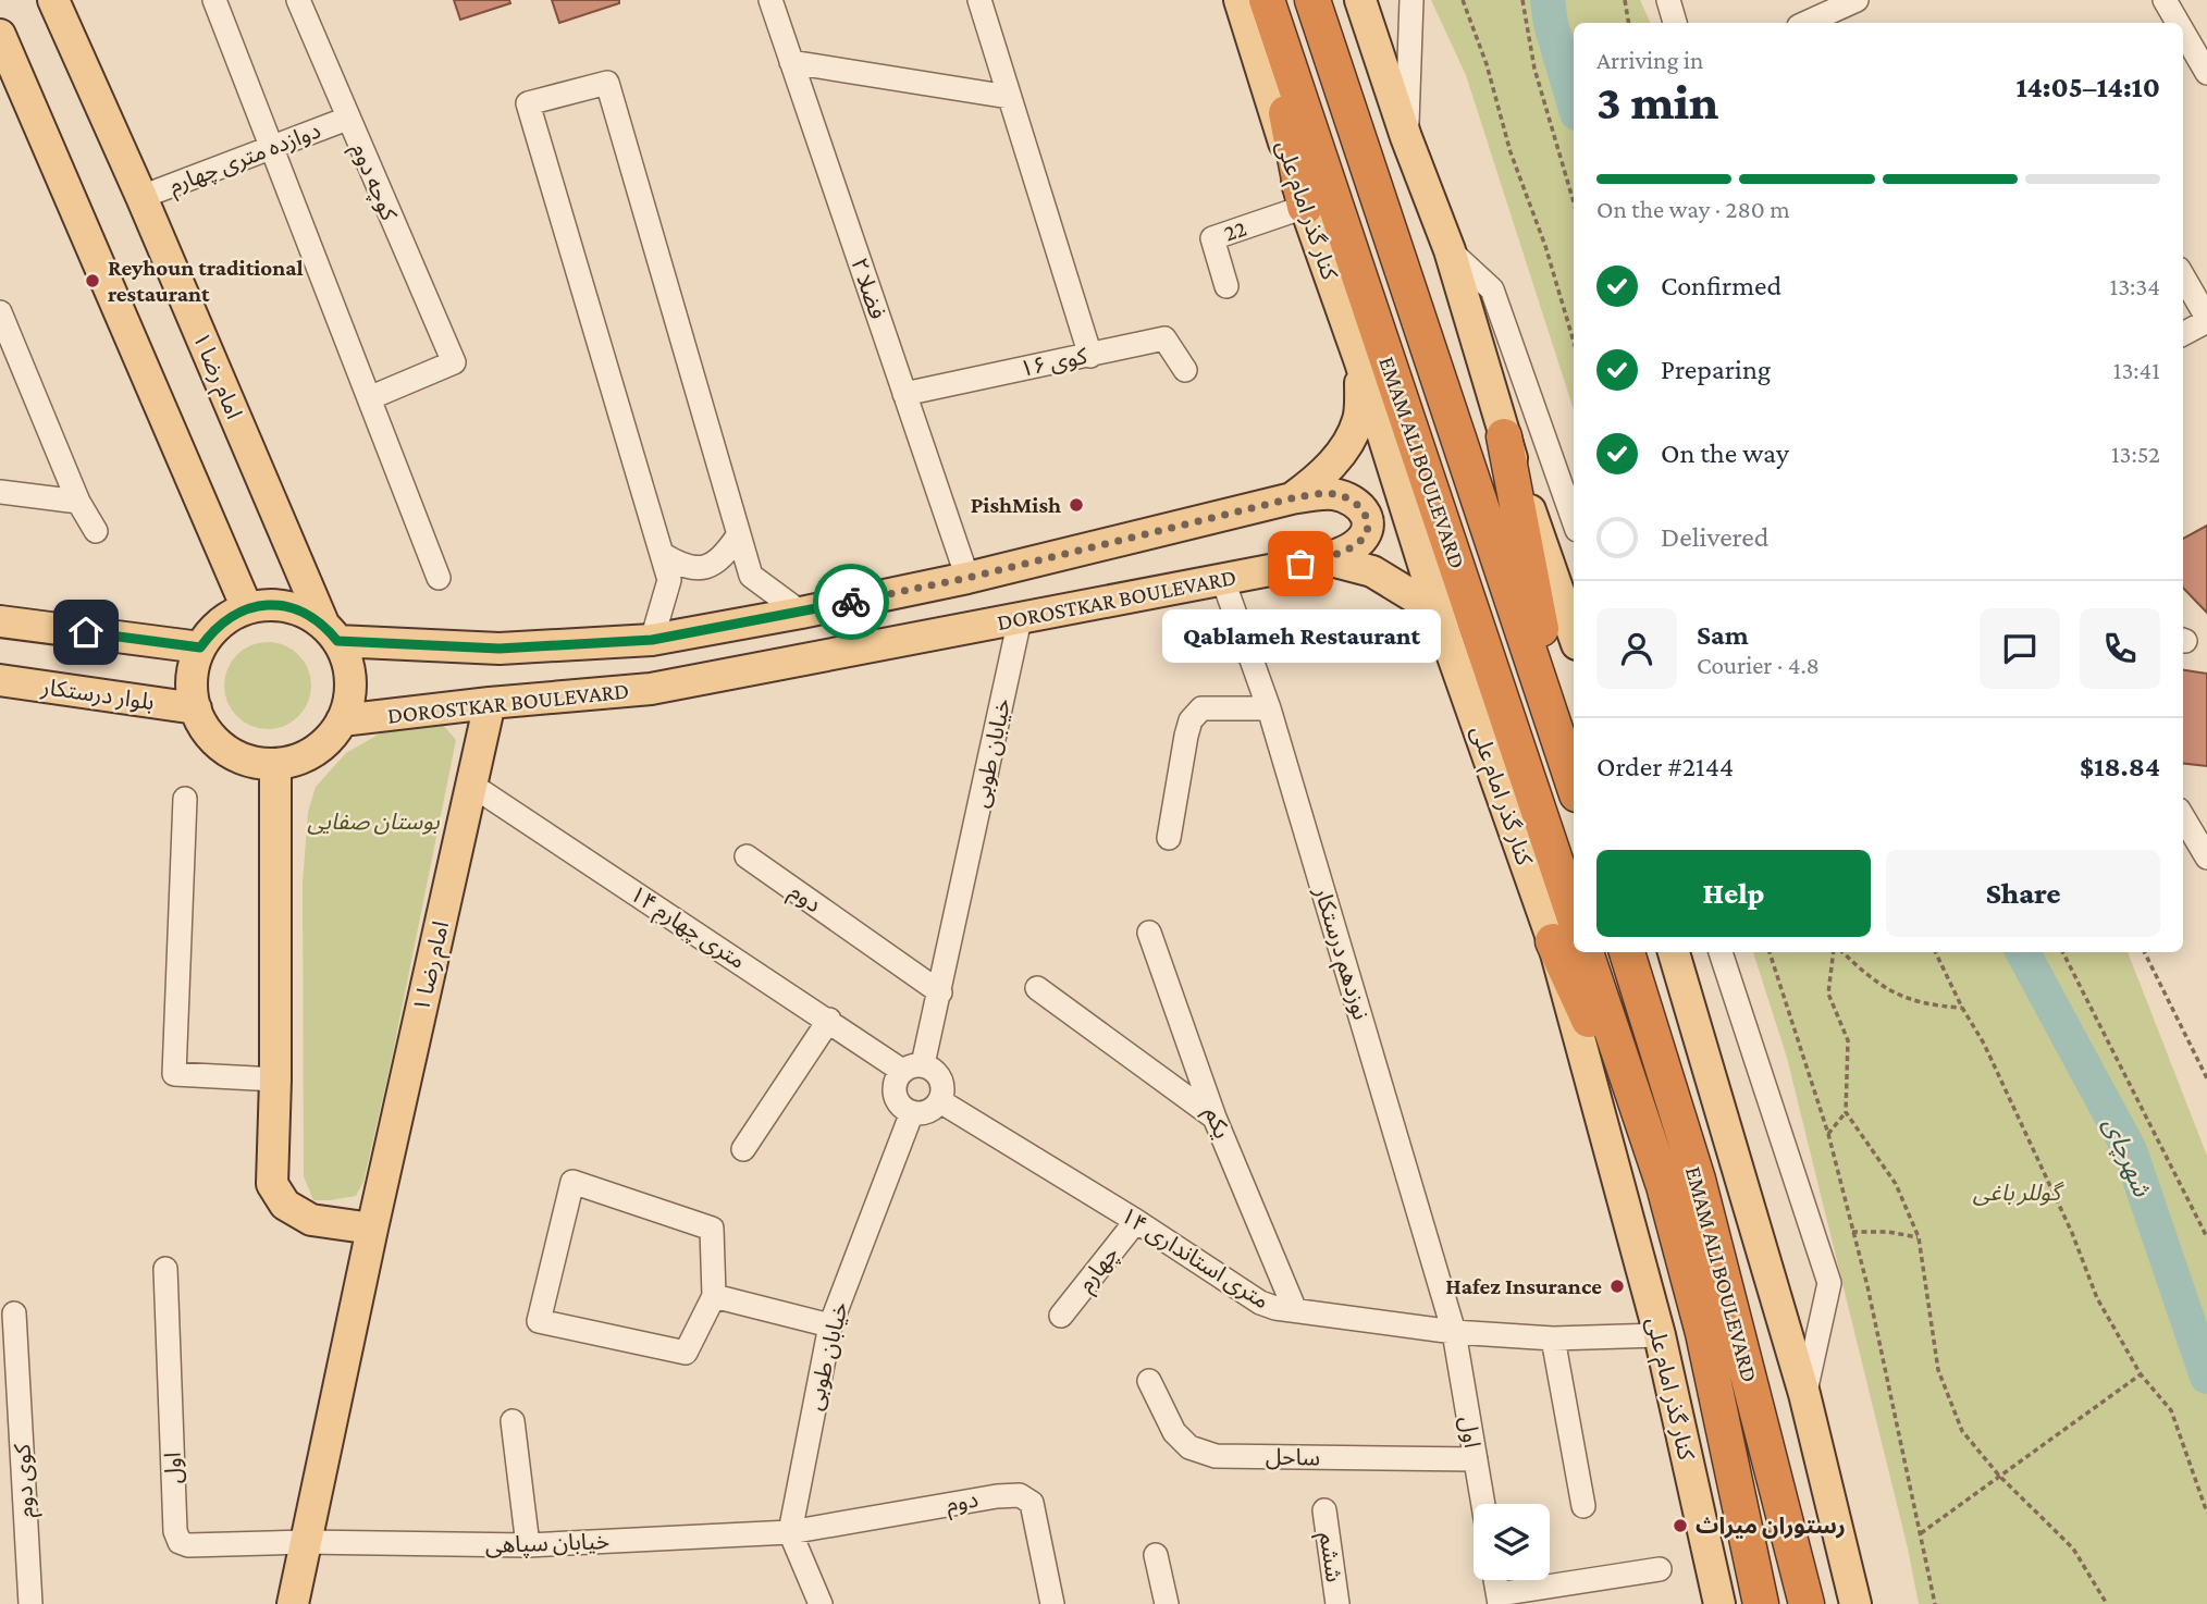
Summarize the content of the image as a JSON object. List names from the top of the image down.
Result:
{
  "streets": {
    "highway": ["EMAM ALI BOULEVARD"],
    "main road": [
      "کنار گذر امام علی",
      "امام رضا ۱",
      "DOROSTKAR BOULEVARD",
      "بلوار درستکار"
    ],
    "street": [
      "دوازده متری چهارم",
      "کوچه دوم",
      "22",
      "فضلا ۲",
      "کوی ۱۶",
      "خیابان طوبی",
      "دوم",
      "۱۴ متری چهارم",
      "نوزدهم درستکار",
      "یکم",
      "۱۴ متری استانداری",
      "چهارم",
      "اول",
      "ساحل",
      "کوی دوم",
      "خیابان سپاهی",
      "ششم"
    ]
  },
  "crossings": [
    ["دوازده متری چهارم", "کوچه دوم"],
    ["دوازده متری چهارم", "امام رضا ۱"],
    ["کنار گذر امام علی", "22"],
    ["کنار گذر امام علی", "EMAM ALI BOULEVARD"],
    ["کنار گذر امام علی", "۱۴ متری استانداری"],
    ["فضلا ۲", "کوی ۱۶"],
    ["فضلا ۲", "DOROSTKAR BOULEVARD"],
    ["امام رضا ۱", "DOROSTKAR BOULEVARD"],
    ["امام رضا ۱", "بلوار درستکار"],
    ["امام رضا ۱", "۱۴ متری چهارم"],
    ["امام رضا ۱", "اول"],
    ["امام رضا ۱", "خیابان سپاهی"],
    ["DOROSTKAR BOULEVARD", "بلوار درستکار"],
    ["DOROSTKAR BOULEVARD", "خیابان طوبی"],
    ["DOROSTKAR BOULEVARD", "نوزدهم درستکار"],
    ["خیابان طوبی", "دوم"],
    ["خیابان طوبی", "۱۴ متری چهارم"],
    ["خیابان طوبی", "۱۴ متری استانداری"],
    ["خیابان طوبی", "خیابان سپاهی"],
    ["دوم", "خیابان سپاهی"],
    ["۱۴ متری چهارم", "۱۴ متری استانداری"],
    ["نوزدهم درستکار", "۱۴ متری استانداری"],
    ["نوزدهم درستکار", "اول"],
    ["یکم", "۱۴ متری استانداری"],
    ["۱۴ متری استانداری", "چهارم"],
    ["۱۴ متری استانداری", "اول"],
    ["اول", "ساحل"],
    ["اول", "خیابان سپاهی"]
  ],
  "water": ["شهرچای"],
  "parks": ["بوستان صفایی", "گوللر باغی"],
  "places": [
    "Reyhoun traditional restaurant",
    "PishMish",
    "Qablameh Restaurant",
    "Hafez Insurance",
    "رستوران میراث"
  ],
  "page": {
    "heading": ["3 min", "Arriving in", "14:05–14:10"],
    "panel": [
      "Sam",
      "Courier · 4.8",
      "Order #2144",
      "$18.84"
    ],
    "bar": "On the way · 280 m",
    "list": [
      ["Confirmed", "13:34"],
      ["Preparing", "13:41"],
      ["On the way", "13:52"],
      "Delivered"
    ],
    "bubble": "Qablameh Restaurant",
    "buttons": ["Help", "Share"]
  }
}
